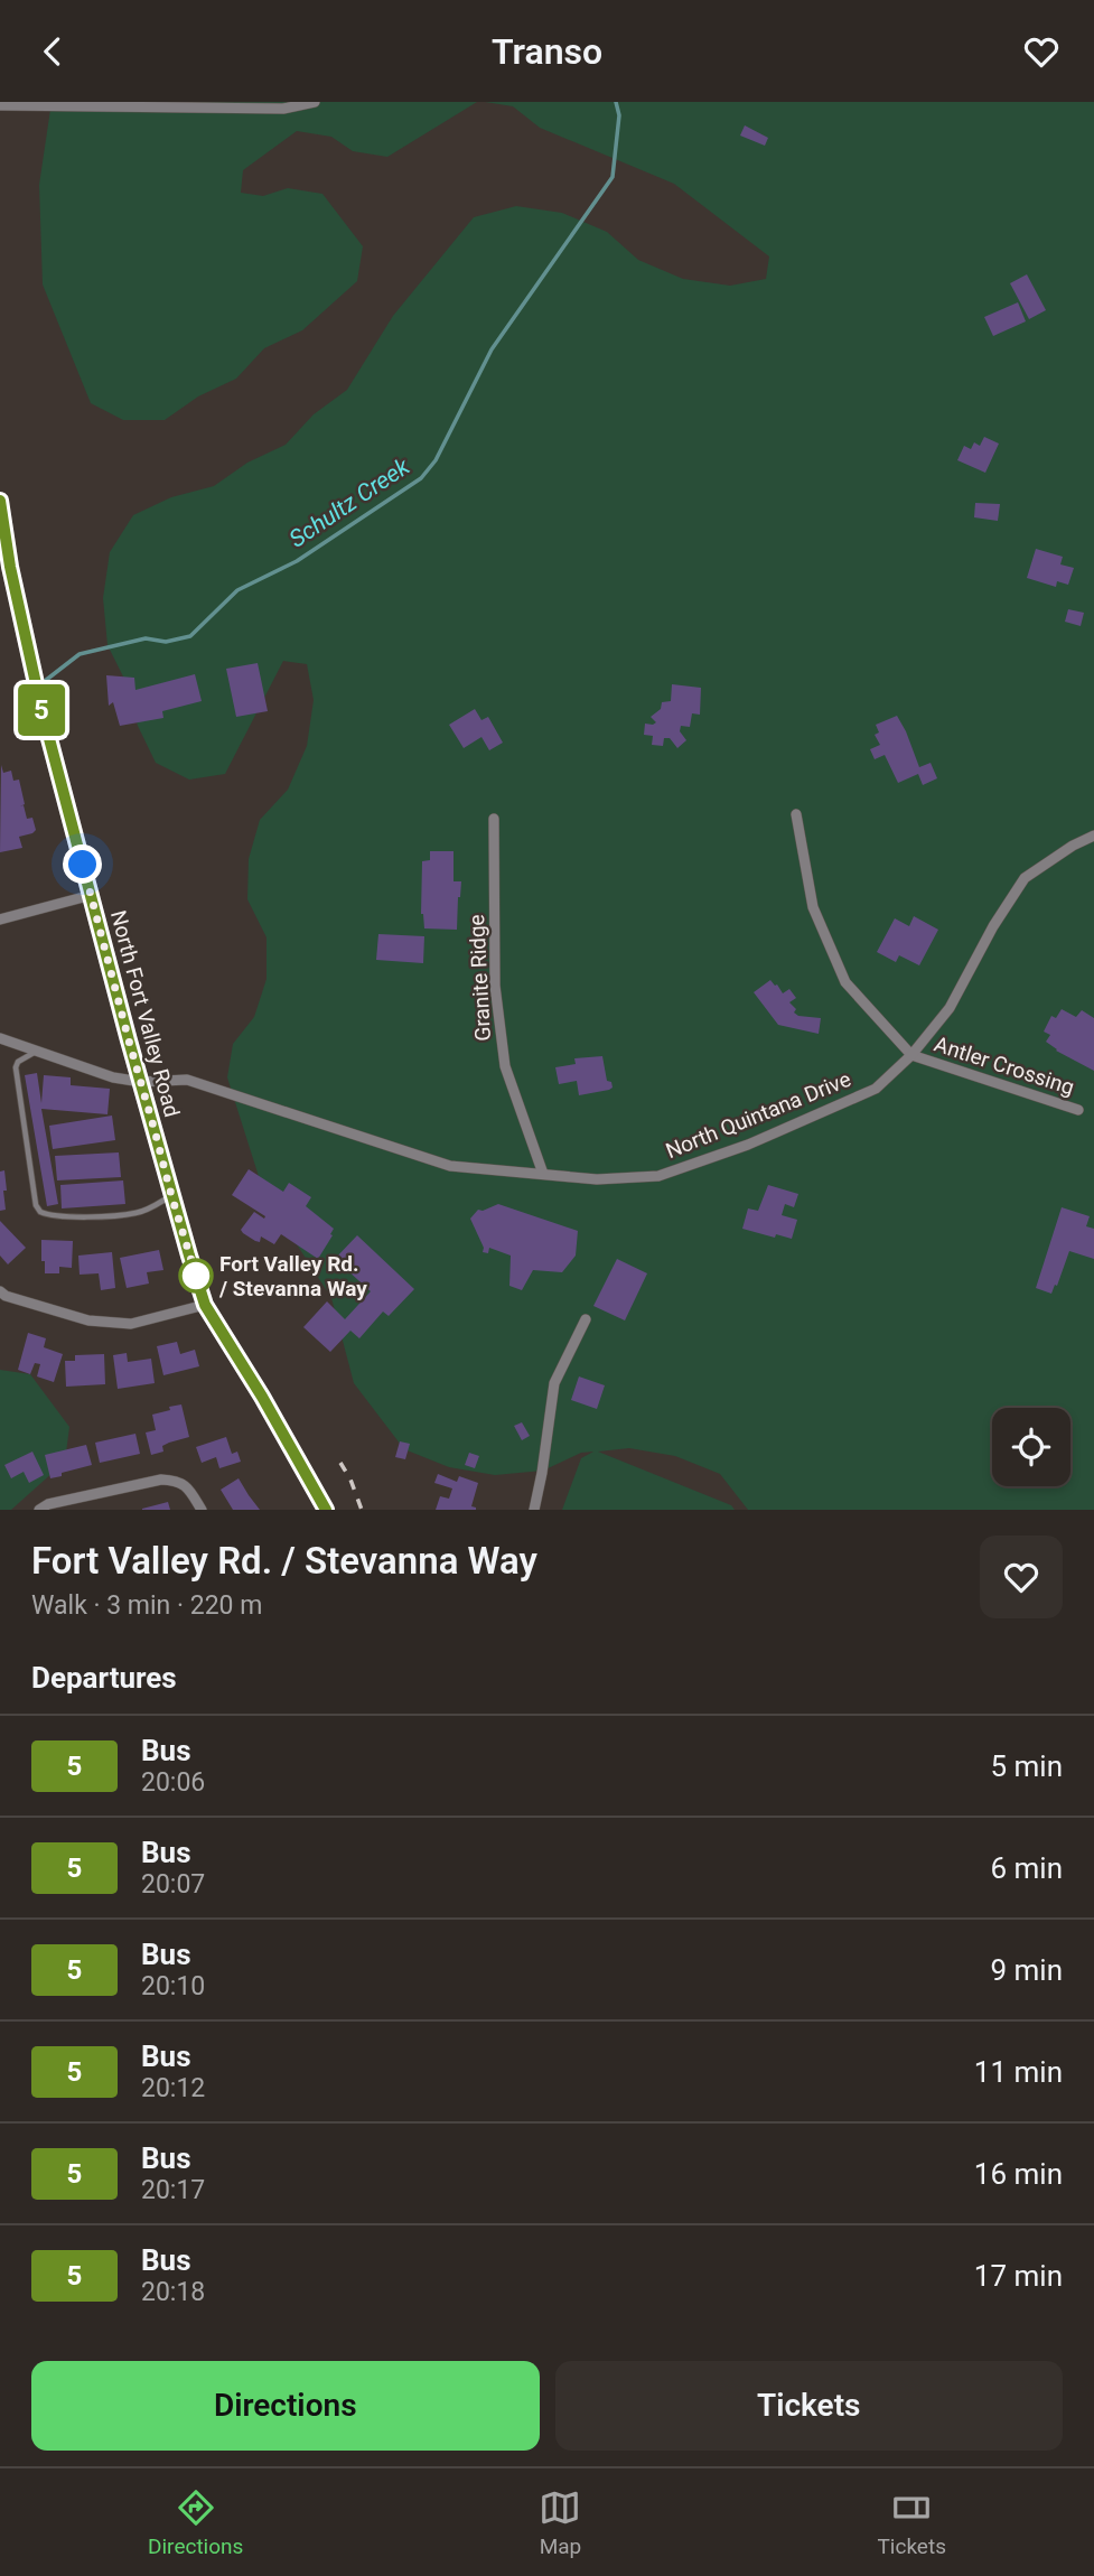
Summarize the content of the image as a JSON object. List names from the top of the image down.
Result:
{
  "streets": {
    "main road": ["North Fort Valley Road"],
    "street": ["Granite Ridge", "Antler Crossing", "North Quintana Drive"]
  },
  "crossings": [
    ["Granite Ridge", "North Quintana Drive"],
    ["North Fort Valley Road", "North Quintana Drive"],
    ["Antler Crossing", "North Quintana Drive"]
  ],
  "water": ["Schultz Creek"],
  "places": ["Fort Valley Rd. / Stevanna Way"],
  "lines": ["bus line 5"],
  "page": {
    "header": "Transo",
    "on_map": "5",
    "heading": [
      ["Fort Valley Rd. / Stevanna Way", "Walk · 3 min · 220 m"],
      "Departures"
    ],
    "list": [
      {
        "mark": "5",
        "name": "Bus",
        "note": "20:06",
        "value": "5 min"
      },
      {
        "mark": "5",
        "name": "Bus",
        "note": "20:07",
        "value": "6 min"
      },
      {
        "mark": "5",
        "name": "Bus",
        "note": "20:10",
        "value": "9 min"
      },
      {
        "mark": "5",
        "name": "Bus",
        "note": "20:12",
        "value": "11 min"
      },
      {
        "mark": "5",
        "name": "Bus",
        "note": "20:17",
        "value": "16 min"
      },
      {
        "mark": "5",
        "name": "Bus",
        "note": "20:18",
        "value": "17 min"
      }
    ],
    "buttons": ["Directions", "Tickets"],
    "tabs": ["Directions", "Map", "Tickets"]
  }
}
